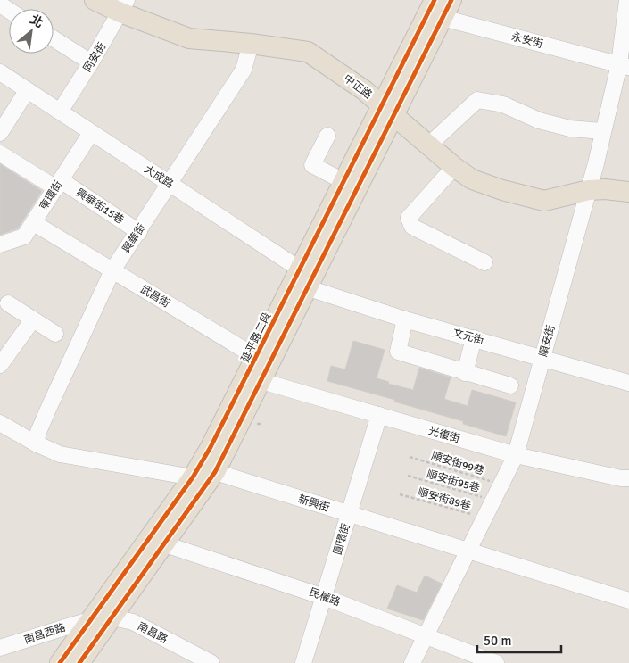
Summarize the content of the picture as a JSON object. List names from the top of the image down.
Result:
{
  "streets": {
    "main road": ["中正路", "延平路二段"],
    "street": [
      "永安街",
      "同安街",
      "大成路",
      "東環街",
      "興華街15巷",
      "興華街",
      "武昌街",
      "文元街",
      "順安街",
      "光復街",
      "新興街",
      "圓環街",
      "民權路",
      "南昌路",
      "南昌西路"
    ],
    "path": ["順安街99巷", "順安街95巷", "順安街89巷"]
  },
  "crossings": [
    ["永安街", "延平路二段"],
    ["永安街", "順安街"],
    ["同安街", "中正路"],
    ["同安街", "大成路"],
    ["中正路", "興華街"],
    ["中正路", "延平路二段"],
    ["中正路", "順安街"],
    ["大成路", "東環街"],
    ["大成路", "興華街"],
    ["大成路", "延平路二段"],
    ["東環街", "興華街15巷"],
    ["東環街", "武昌街"],
    ["興華街15巷", "興華街"],
    ["興華街", "武昌街"],
    ["武昌街", "延平路二段"],
    ["文元街", "延平路二段"],
    ["文元街", "順安街"],
    ["延平路二段", "光復街"],
    ["延平路二段", "新興街"],
    ["延平路二段", "民權路"],
    ["延平路二段", "南昌路"],
    ["延平路二段", "南昌西路"],
    ["順安街", "光復街"],
    ["順安街", "順安街99巷"],
    ["順安街", "順安街95巷"],
    ["順安街", "順安街89巷"],
    ["順安街", "新興街"],
    ["順安街", "民權路"],
    ["光復街", "圓環街"],
    ["新興街", "圓環街"],
    ["圓環街", "民權路"],
    ["南昌路", "南昌西路"]
  ],
  "scale_bar": "50 m",
  "north": "top right"
}
